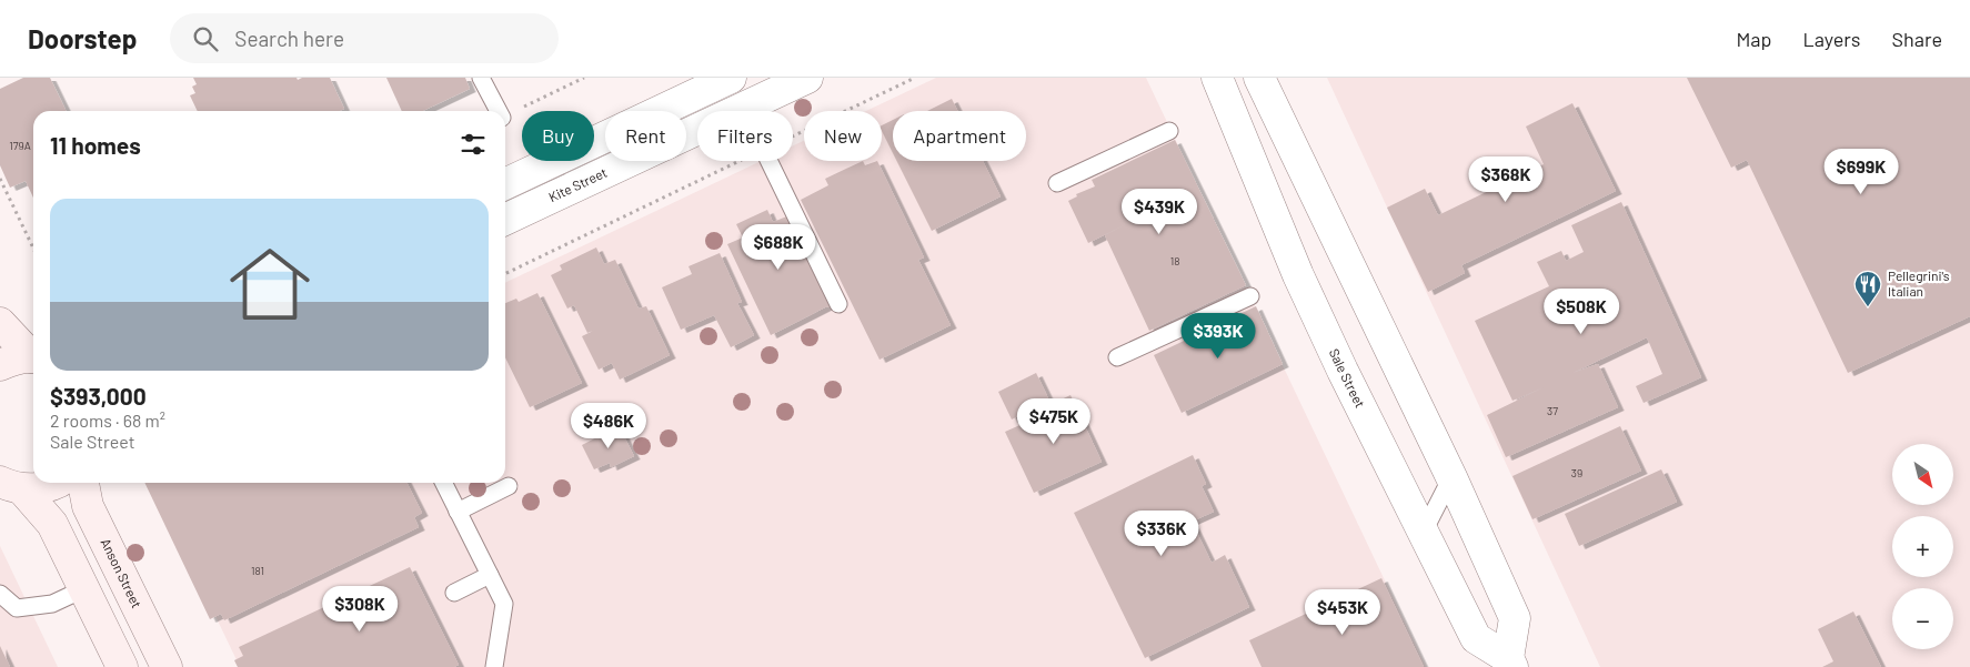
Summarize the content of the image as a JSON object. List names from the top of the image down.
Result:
{
  "streets": {
    "street": ["Kite Street", "Sale Street", "Anson Street"]
  },
  "places": {
    "restaurant": ["Pellegrini's Italian"]
  },
  "house_numbers": [
    "179A",
    "18",
    "37",
    "39",
    "181"
  ],
  "north": "bottom right",
  "page": {
    "header": "Doorstep",
    "search": "Search here",
    "nav": ["Map", "Layers", "Share"],
    "chip": [
      "Buy",
      "Rent",
      "Filters",
      "New",
      "Apartment"
    ],
    "heading": "11 homes",
    "price": [
      "$699K",
      "$368K",
      "$439K",
      "$688K",
      "$508K",
      "$393K",
      "$475K",
      "$486K",
      "$336K",
      "$308K",
      "$453K"
    ],
    "list": [
      {
        "name": "$393,000",
        "note": "2 rooms · 68 m² · Sale Street"
      }
    ],
    "map_buttons": ["+", "−"]
  }
}
